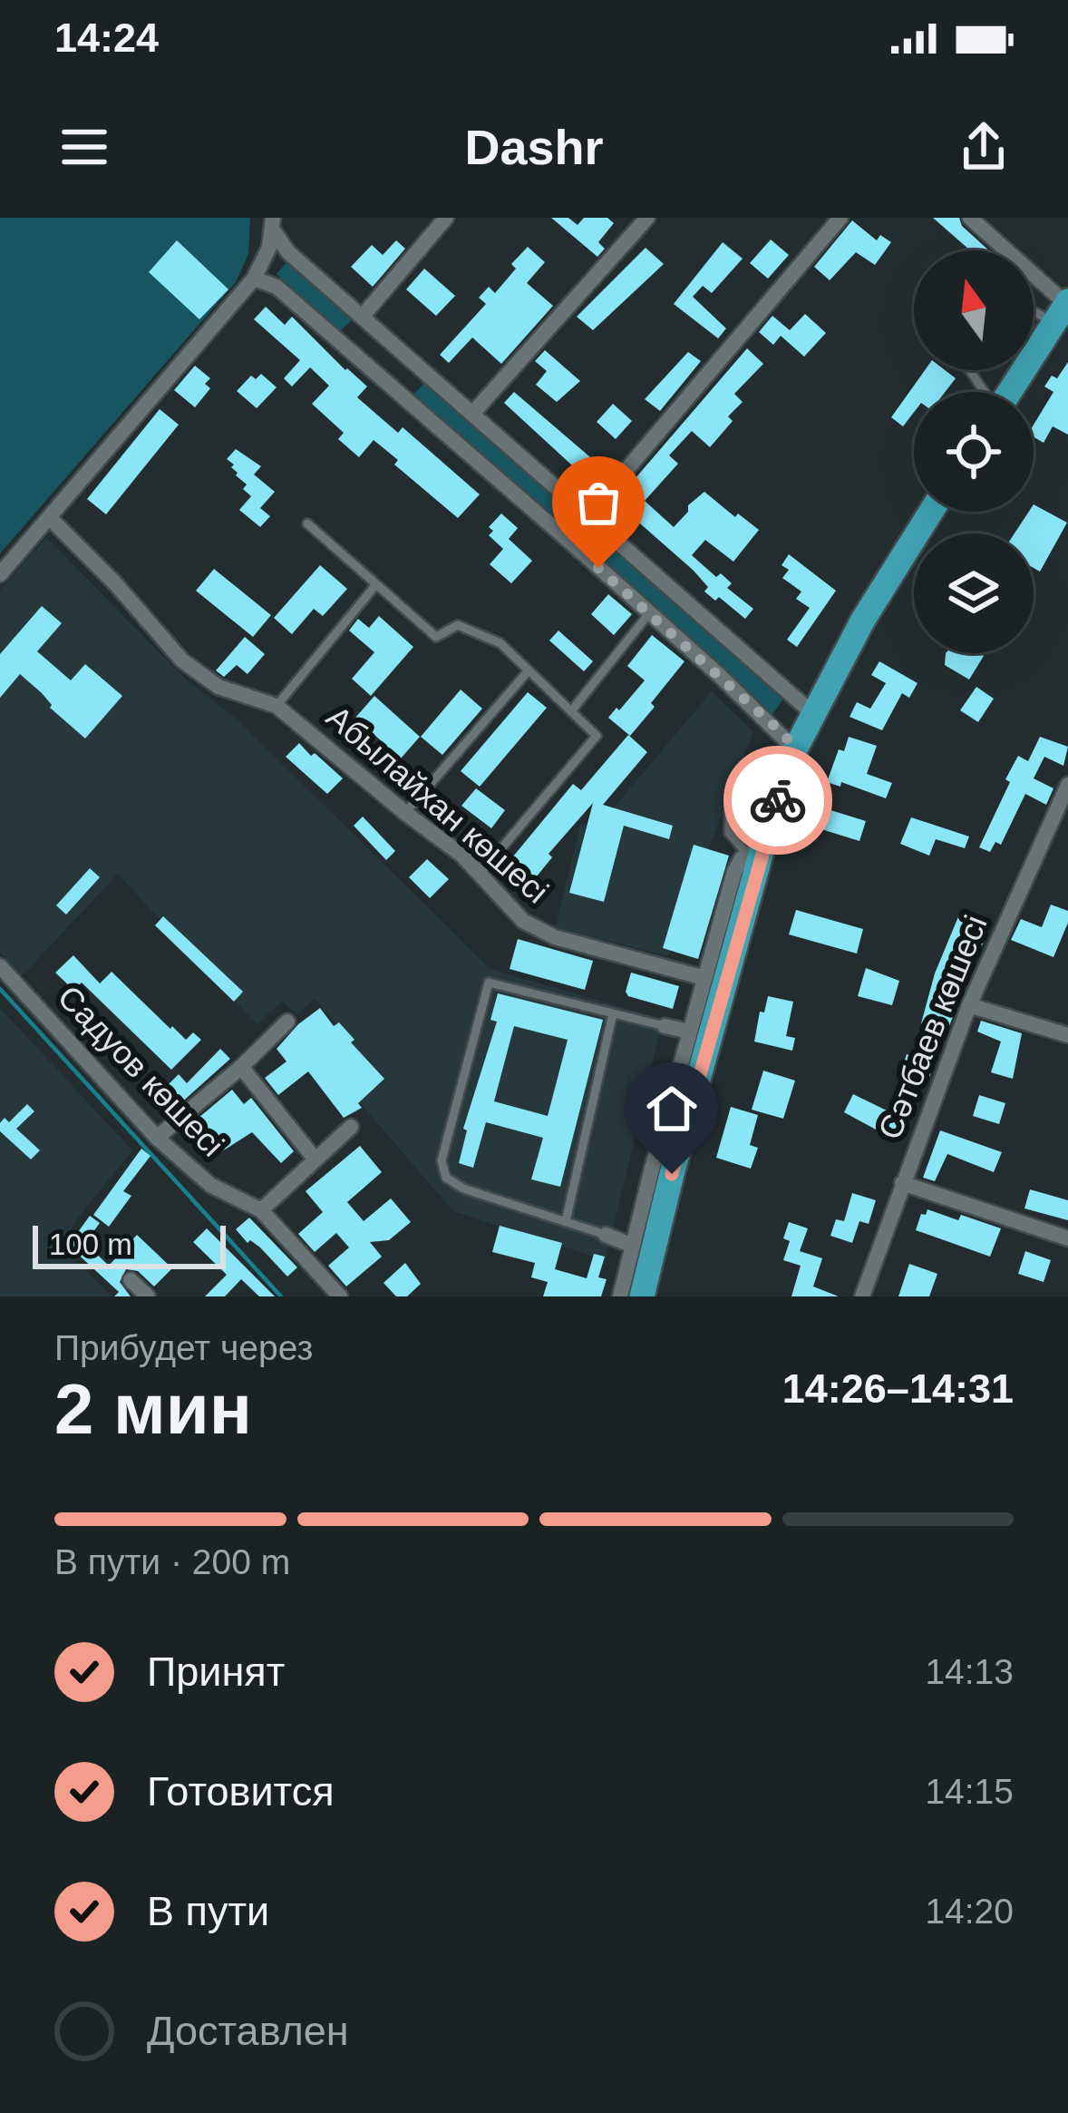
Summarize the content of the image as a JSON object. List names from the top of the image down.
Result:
{
  "streets": {
    "street": ["Абылайхан көшесі", "Сәтбаев көшесі", "Садуов көшесі"]
  },
  "scale_bar": "100 m",
  "north": "top",
  "page": {
    "status": "14:24",
    "header": "Dashr",
    "scale": "100 m",
    "heading": ["2 мин", "Прибудет через", "14:26–14:31"],
    "bar": "В пути · 200 m",
    "list": [
      ["Принят", "14:13"],
      ["Готовится", "14:15"],
      ["В пути", "14:20"],
      "Доставлен"
    ]
  }
}
